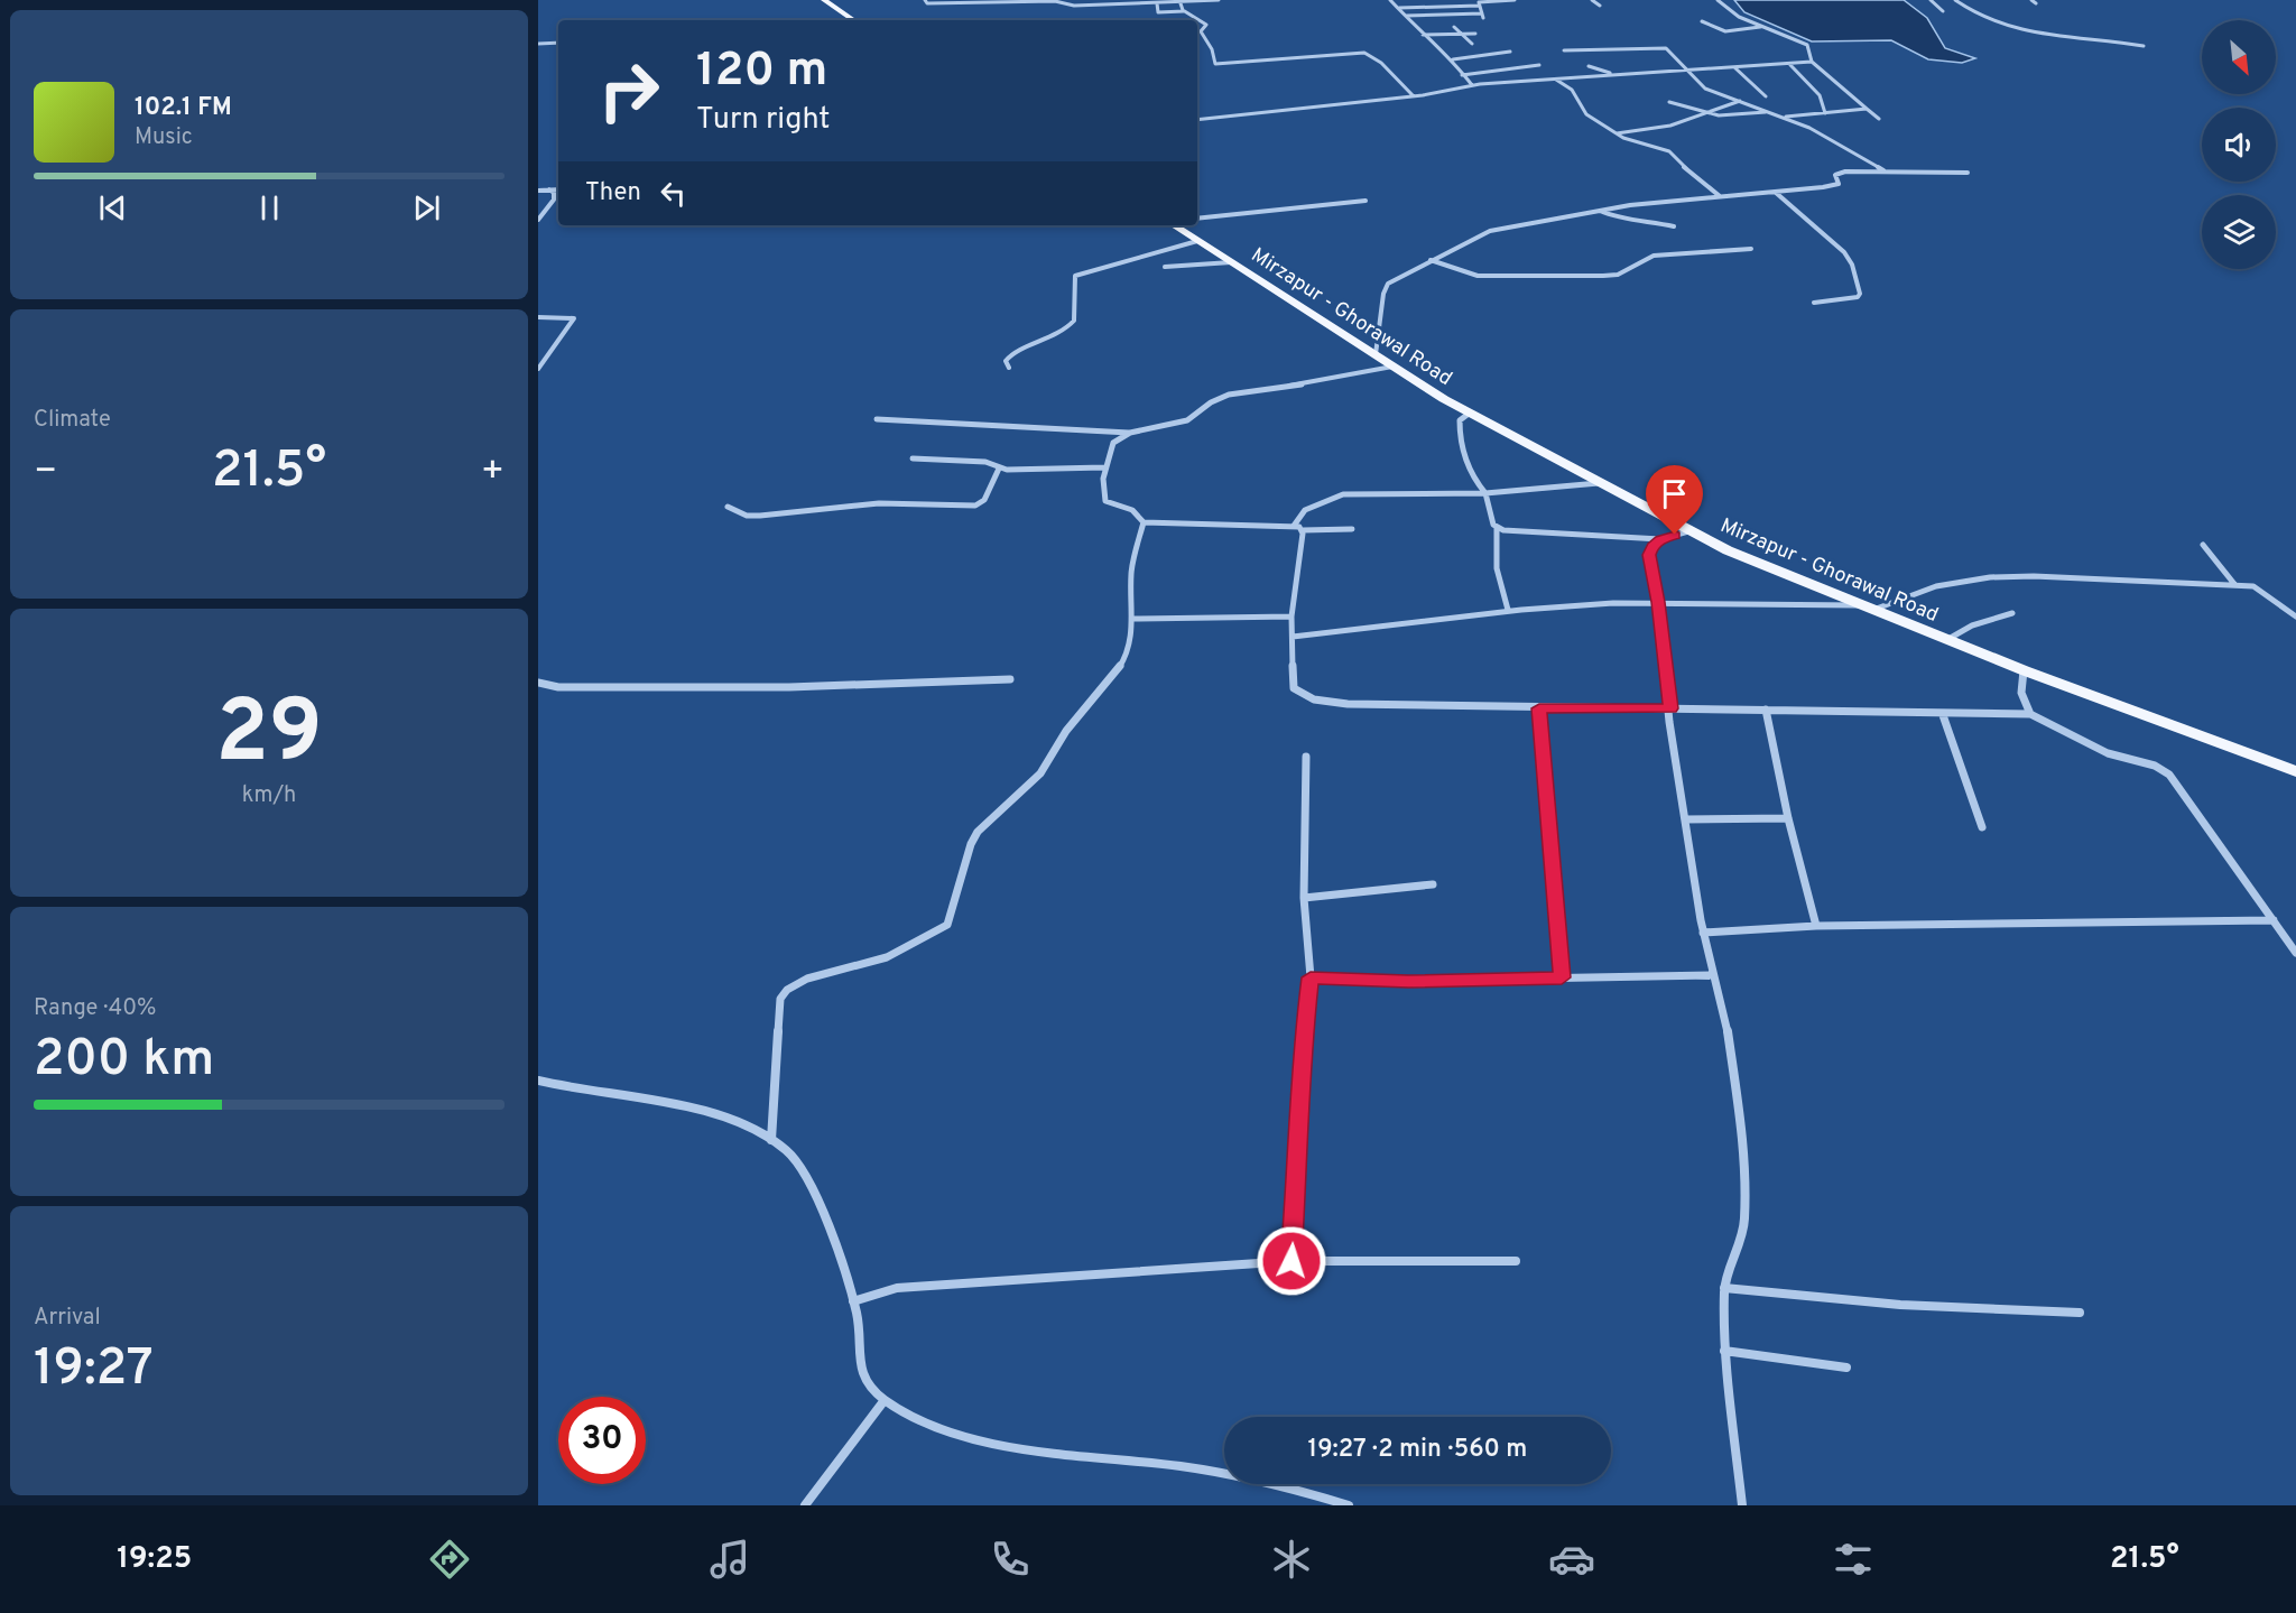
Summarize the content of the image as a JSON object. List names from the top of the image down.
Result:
{
  "streets": {
    "main road": ["Mirzapur - Ghorawal Road"]
  },
  "north": "bottom right",
  "page": {
    "turn": ["120 m", "Turn right"],
    "song": ["102.1 FM", "Music"],
    "then": "Then",
    "tile": [
      "Climate",
      ["29", "km/h"],
      ["Range · 40%", "200 km"],
      ["Arrival", "19:27"]
    ],
    "heat": ["−", "21.5°", "+"],
    "limit": "30",
    "trip": "19:27 · 2 min · 560 m",
    "tabs": ["19:25", "21.5°"]
  }
}
